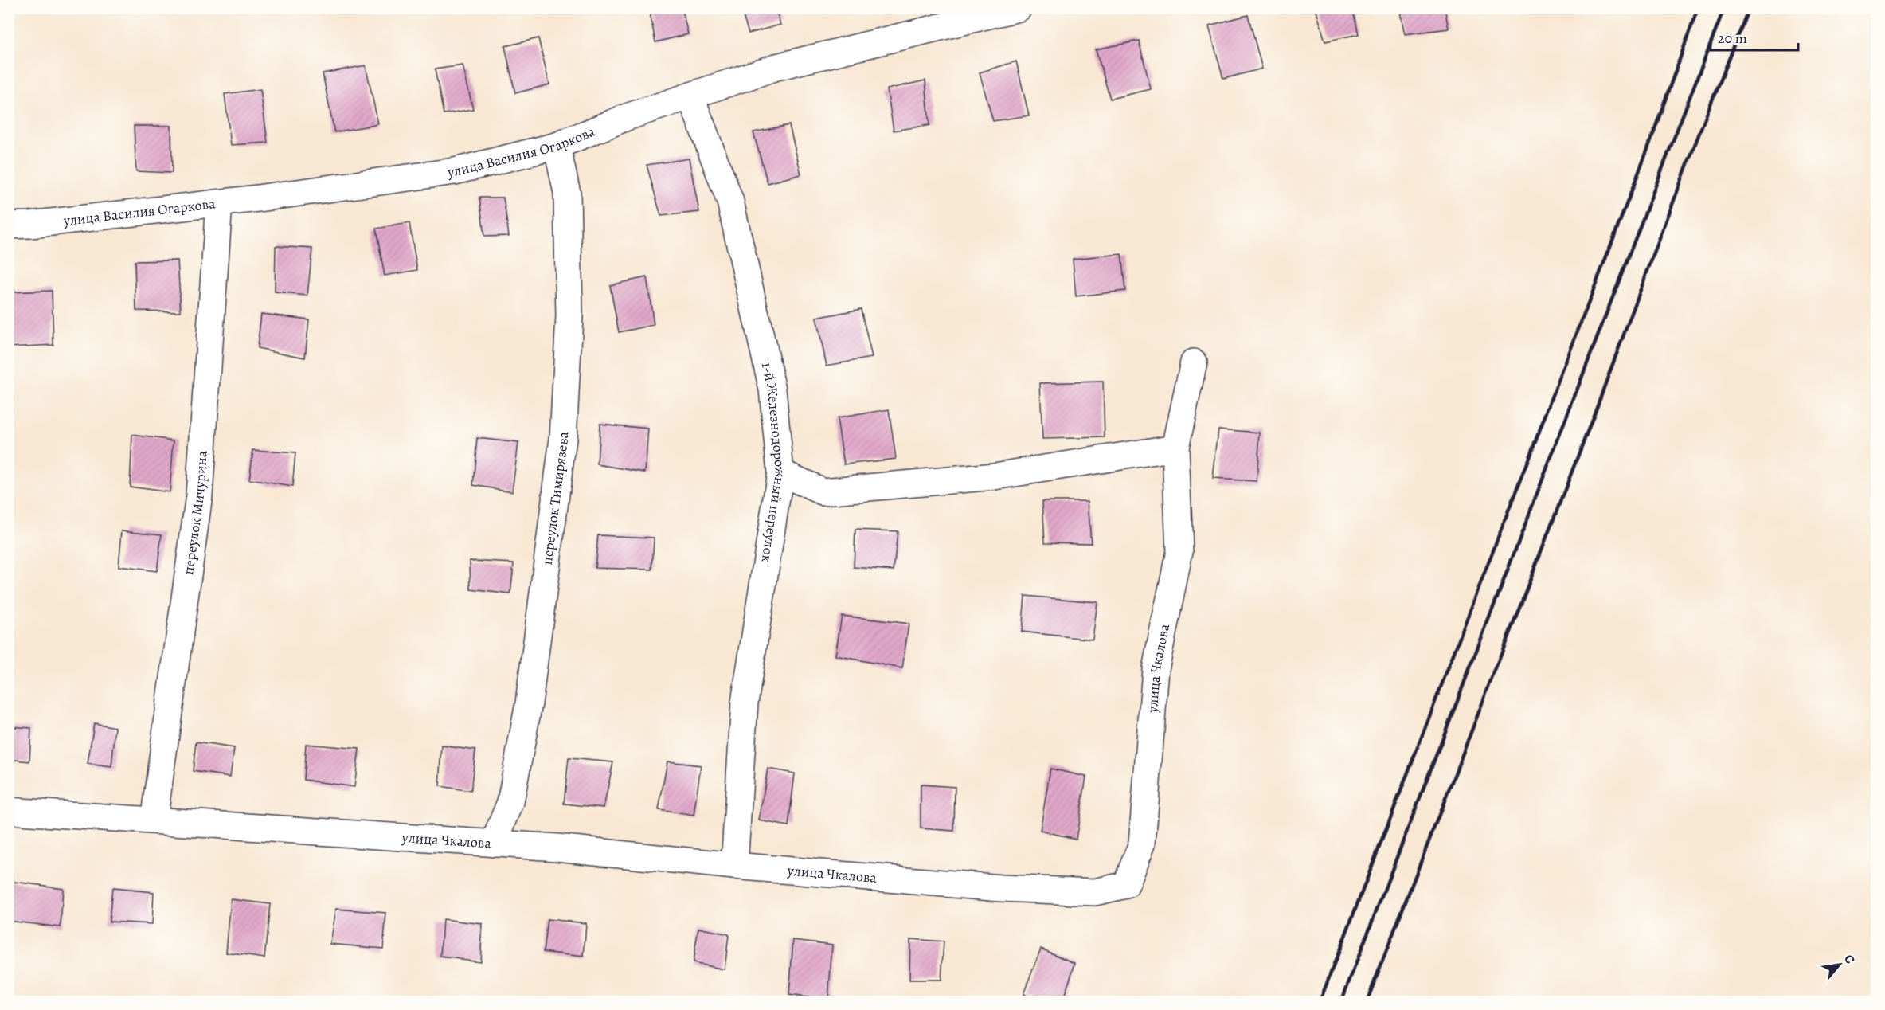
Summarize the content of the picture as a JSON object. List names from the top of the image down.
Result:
{
  "streets": {
    "street": [
      "улица Василия Огаркова",
      "1-й Железнодорожный переулок",
      "переулок Тимирязева",
      "переулок Мичурина",
      "улица Чкалова"
    ]
  },
  "crossings": [
    ["улица Василия Огаркова", "1-й Железнодорожный переулок"],
    ["улица Василия Огаркова", "переулок Тимирязева"],
    ["улица Василия Огаркова", "переулок Мичурина"],
    ["1-й Железнодорожный переулок", "улица Чкалова"],
    ["переулок Тимирязева", "улица Чкалова"],
    ["переулок Мичурина", "улица Чкалова"]
  ],
  "scale_bar": "20 m",
  "north": "top right"
}
